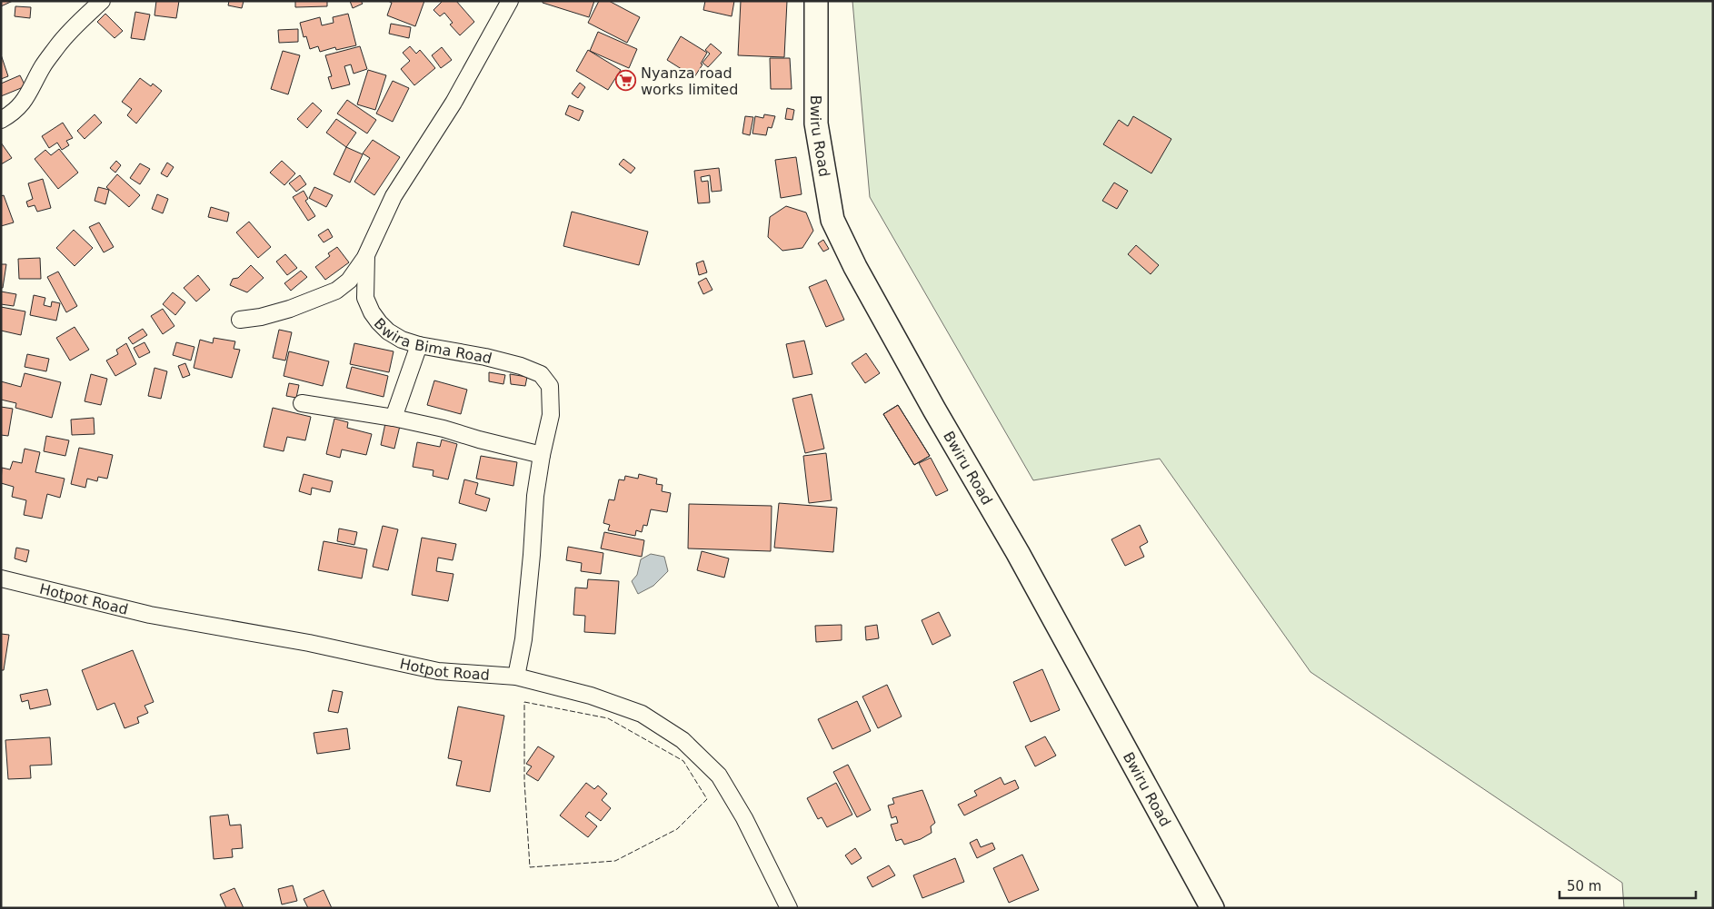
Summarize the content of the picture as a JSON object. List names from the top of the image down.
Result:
{
  "streets": {
    "main road": ["Bwiru Road"],
    "street": ["Bwira Bima Road", "Hotpot Road"]
  },
  "crossings": [
    ["Bwira Bima Road", "Hotpot Road"]
  ],
  "places": {
    "supermarket": ["Nyanza road works limited"]
  },
  "scale_bar": "50 m"
}
